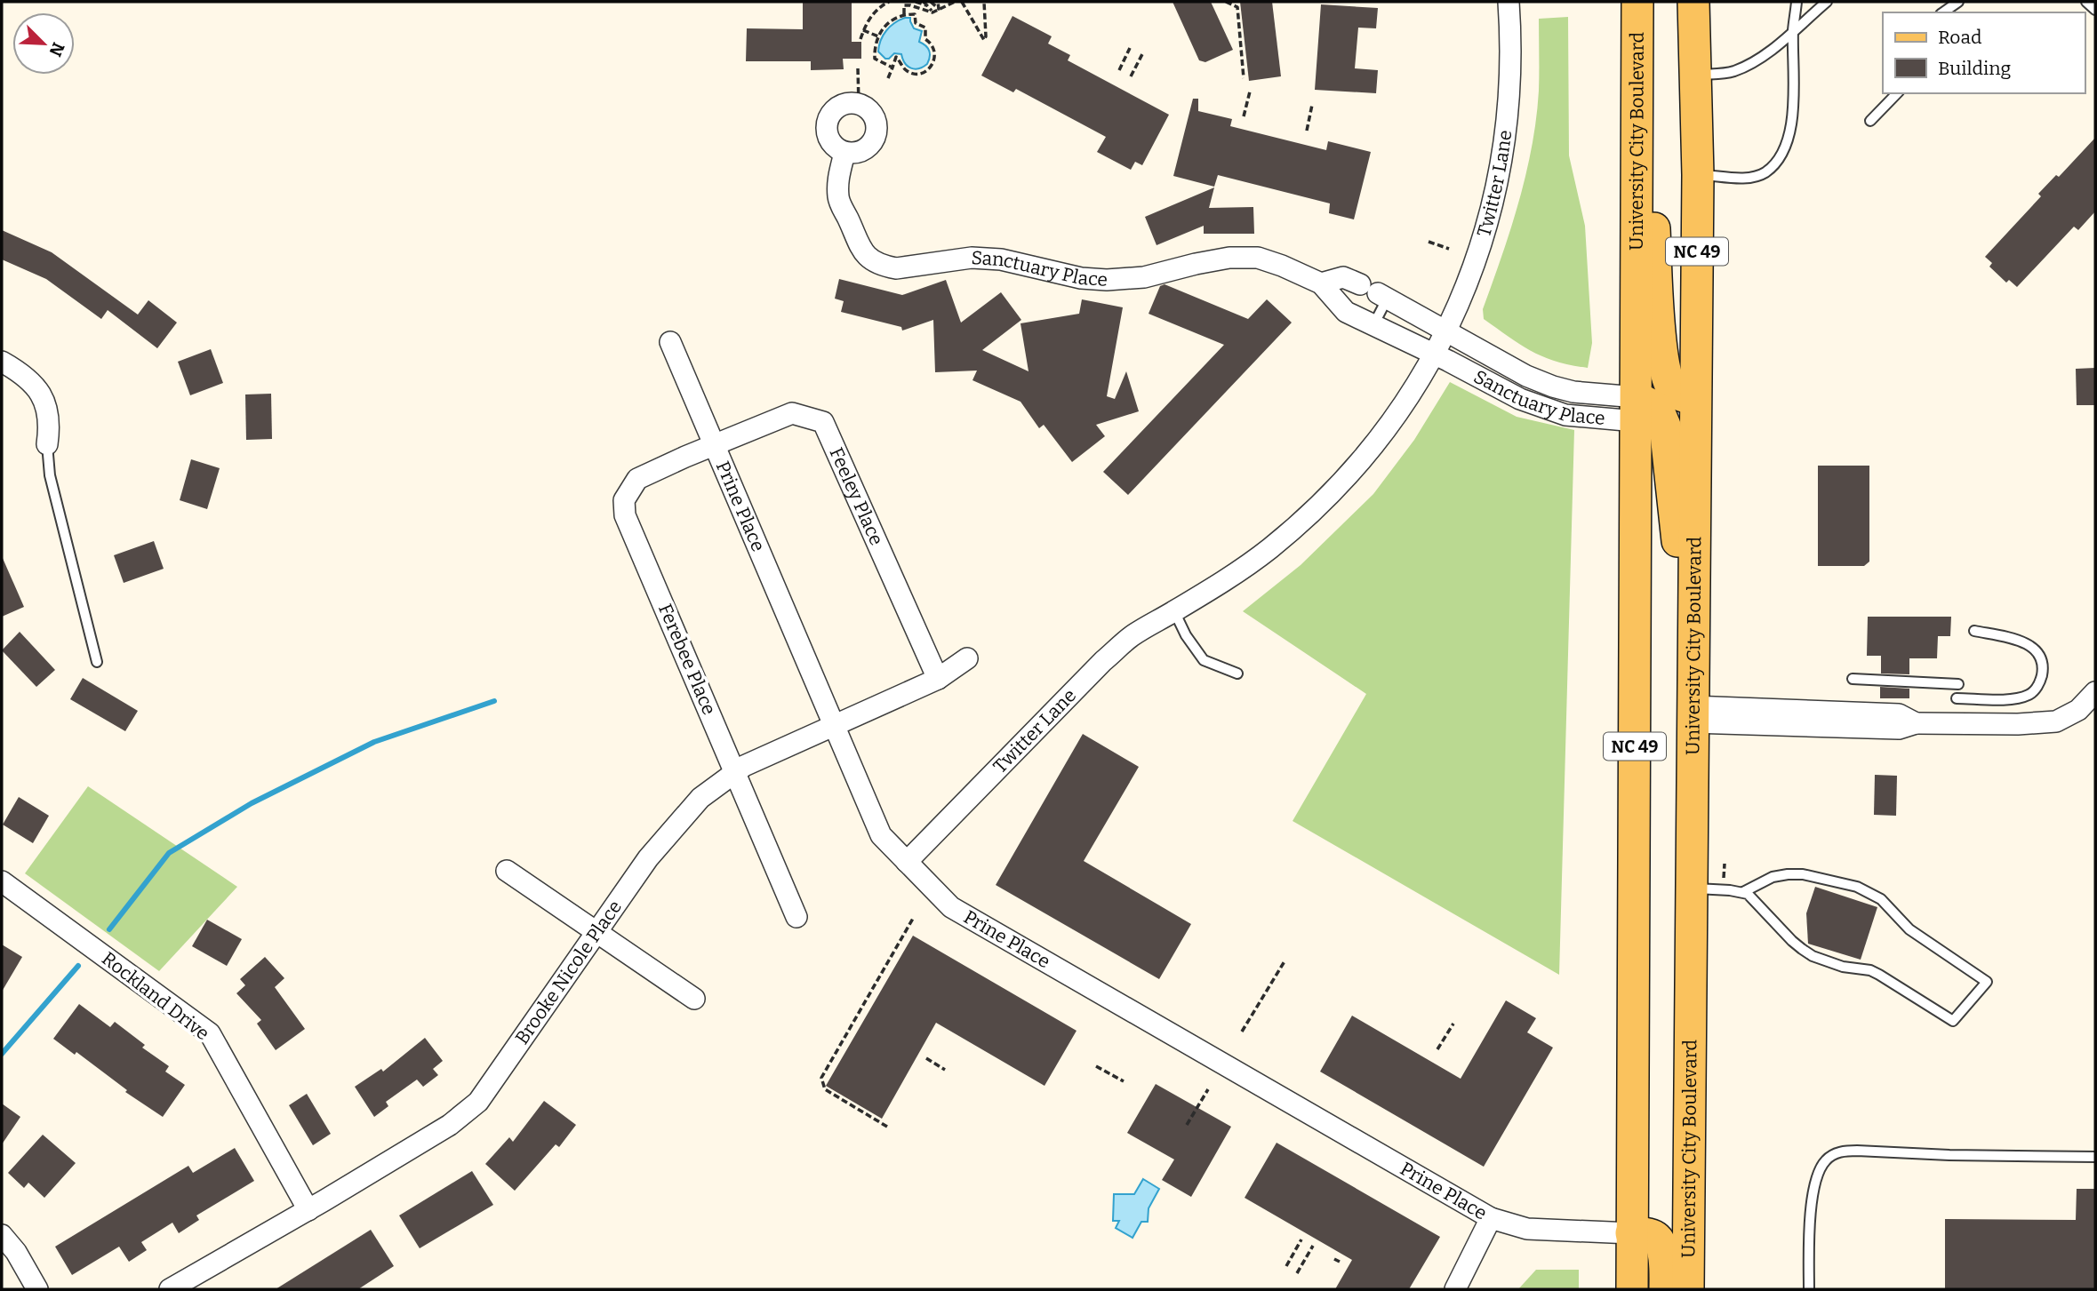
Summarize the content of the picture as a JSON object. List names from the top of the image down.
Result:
{
  "streets": {
    "main road": ["University City Boulevard", "NC 49"],
    "street": [
      "Twitter Lane",
      "Sanctuary Place",
      "Feeley Place",
      "Prine Place",
      "Ferebee Place",
      "Brooke Nicole Place",
      "Rockland Drive"
    ]
  },
  "crossings": [
    ["University City Boulevard", "Sanctuary Place"],
    ["University City Boulevard", "Prine Place"],
    ["Twitter Lane", "Sanctuary Place"],
    ["Twitter Lane", "Prine Place"],
    ["Feeley Place", "Prine Place"],
    ["Feeley Place", "Ferebee Place"],
    ["Feeley Place", "Brooke Nicole Place"],
    ["Prine Place", "Ferebee Place"],
    ["Prine Place", "Brooke Nicole Place"],
    ["Ferebee Place", "Brooke Nicole Place"],
    ["Brooke Nicole Place", "Rockland Drive"]
  ],
  "legend": ["Road", "Building"],
  "north": "bottom right"
}
